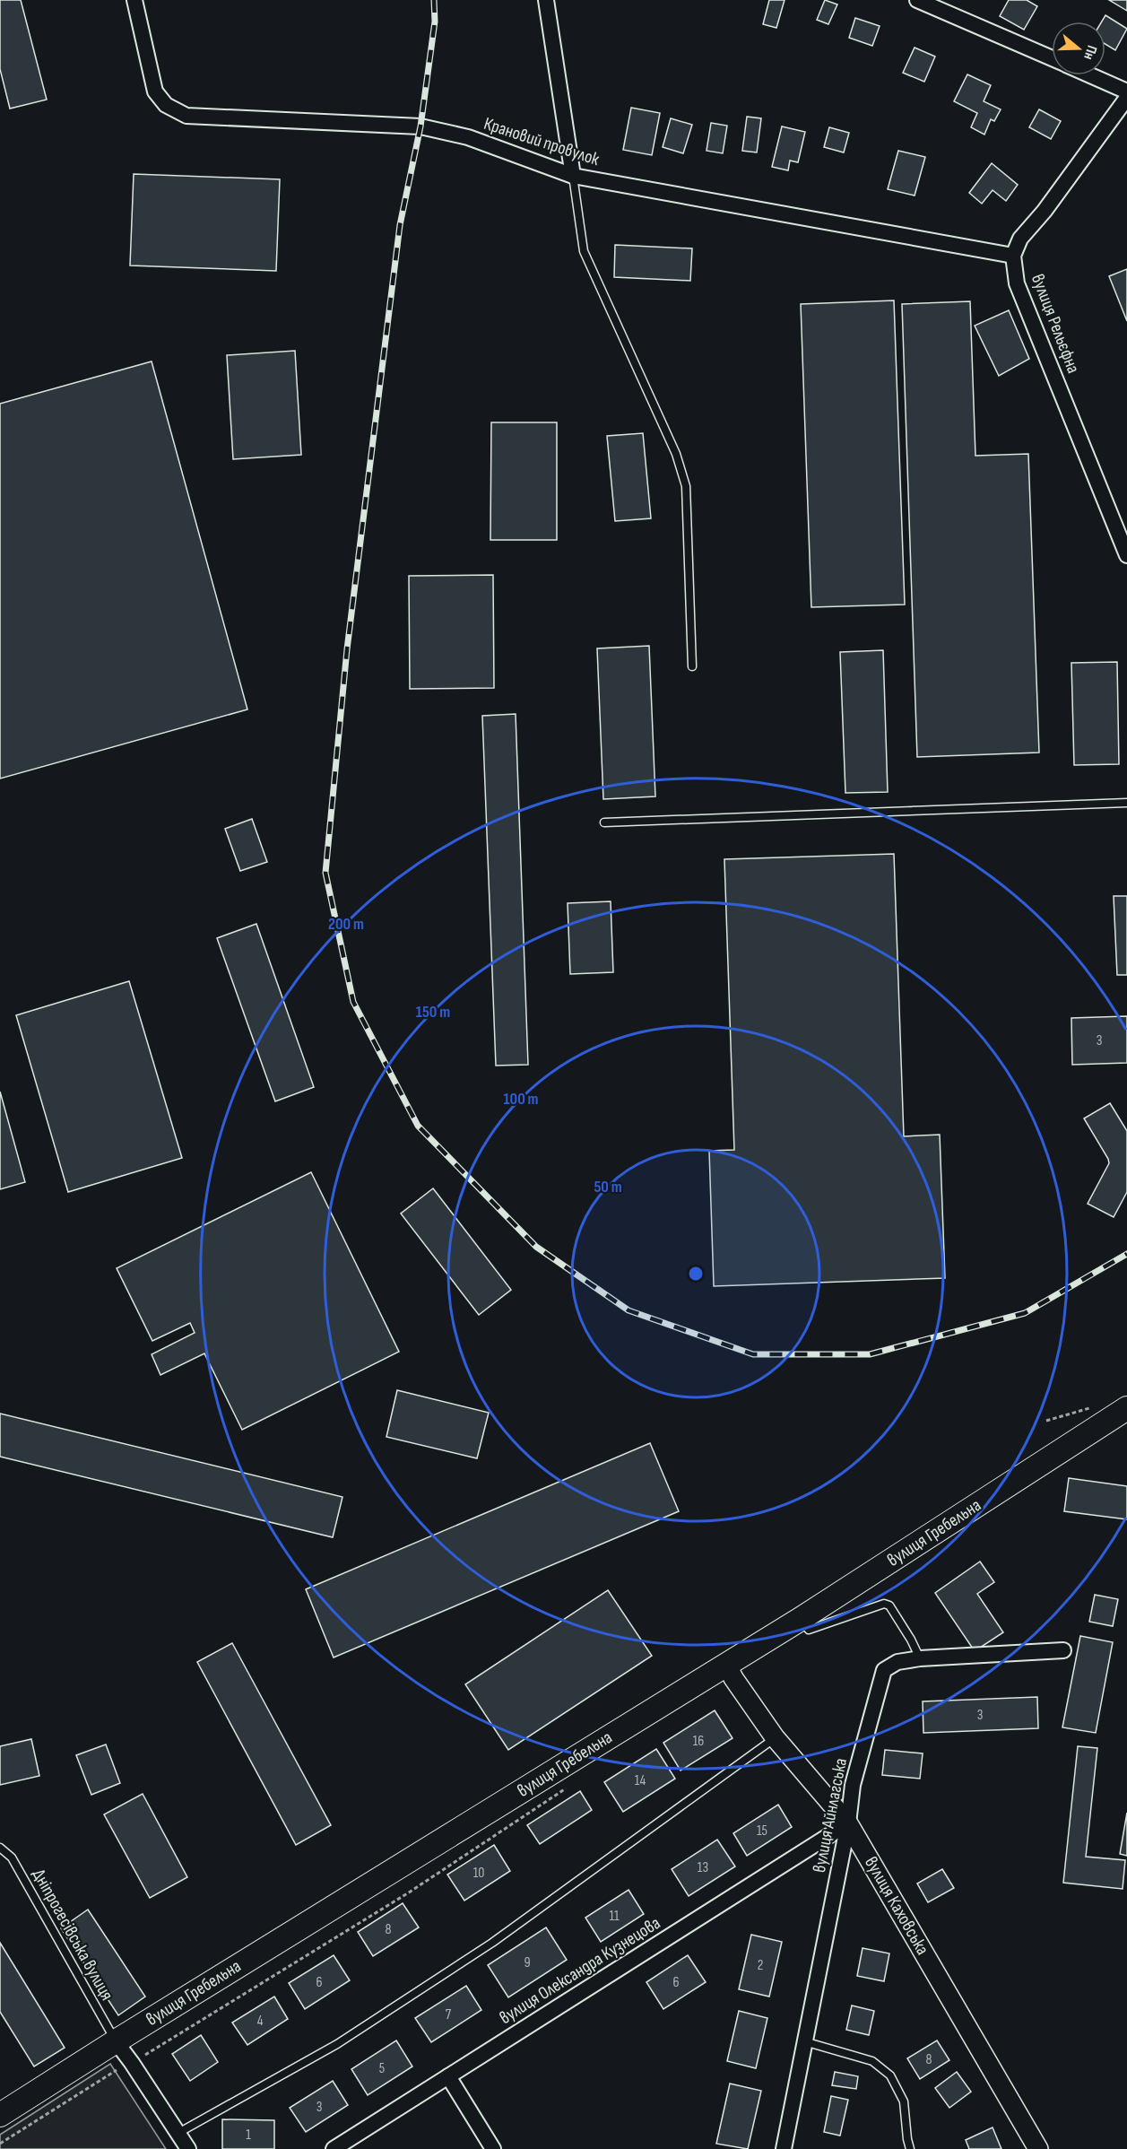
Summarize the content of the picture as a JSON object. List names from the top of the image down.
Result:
{
  "streets": {
    "main road": ["вулиця Гребельна"],
    "street": [
      "Крановий провулок",
      "вулиця Рельєфна",
      "вулиця Айнлагська",
      "вулиця Каховська",
      "вулиця Олександра Кузнецова"
    ],
    "lane": ["Дніпрогесівська вулиця"]
  },
  "crossings": [
    ["Крановий провулок", "вулиця Рельєфна"],
    ["вулиця Гребельна", "вулиця Каховська"],
    ["вулиця Гребельна", "Дніпрогесівська вулиця"],
    ["вулиця Айнлагська", "вулиця Каховська"],
    ["вулиця Айнлагська", "вулиця Олександра Кузнецова"],
    ["вулиця Каховська", "вулиця Олександра Кузнецова"]
  ],
  "house_numbers": [
    "3",
    "3",
    "16",
    "14",
    "15",
    "13",
    "10",
    "11",
    "8",
    "9",
    "2",
    "6",
    "6",
    "7",
    "4",
    "8",
    "5",
    "3",
    "1"
  ],
  "north": "right",
  "rings": [
    "200 m",
    "150 m",
    "100 m",
    "50 m"
  ]
}
